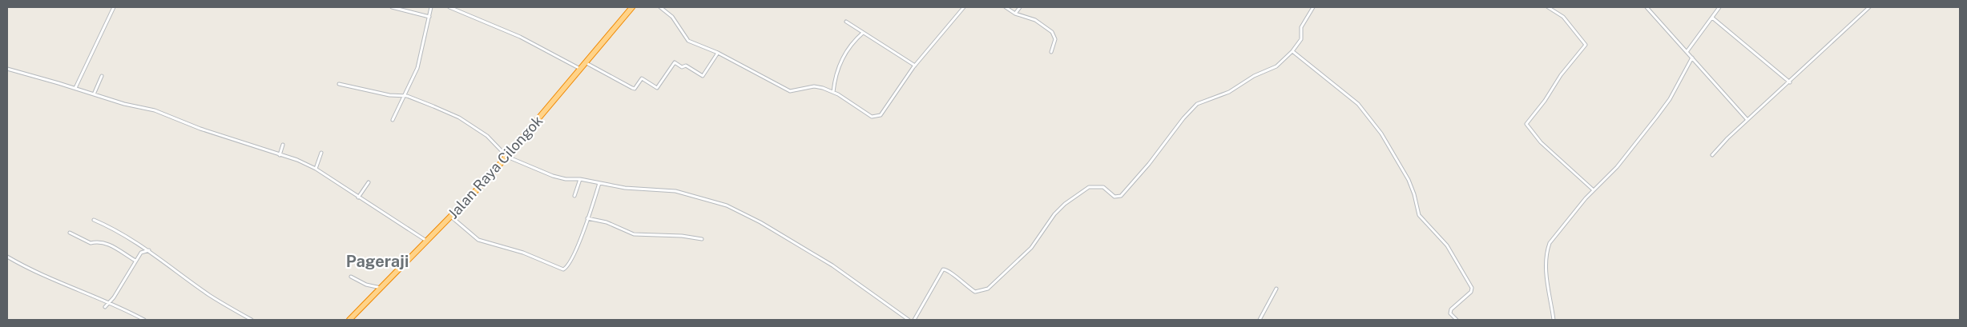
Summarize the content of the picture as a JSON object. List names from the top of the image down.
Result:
{
  "streets": {
    "highway": ["Jalan Raya Cilongok"]
  },
  "districts": ["Pageraji"]
}
